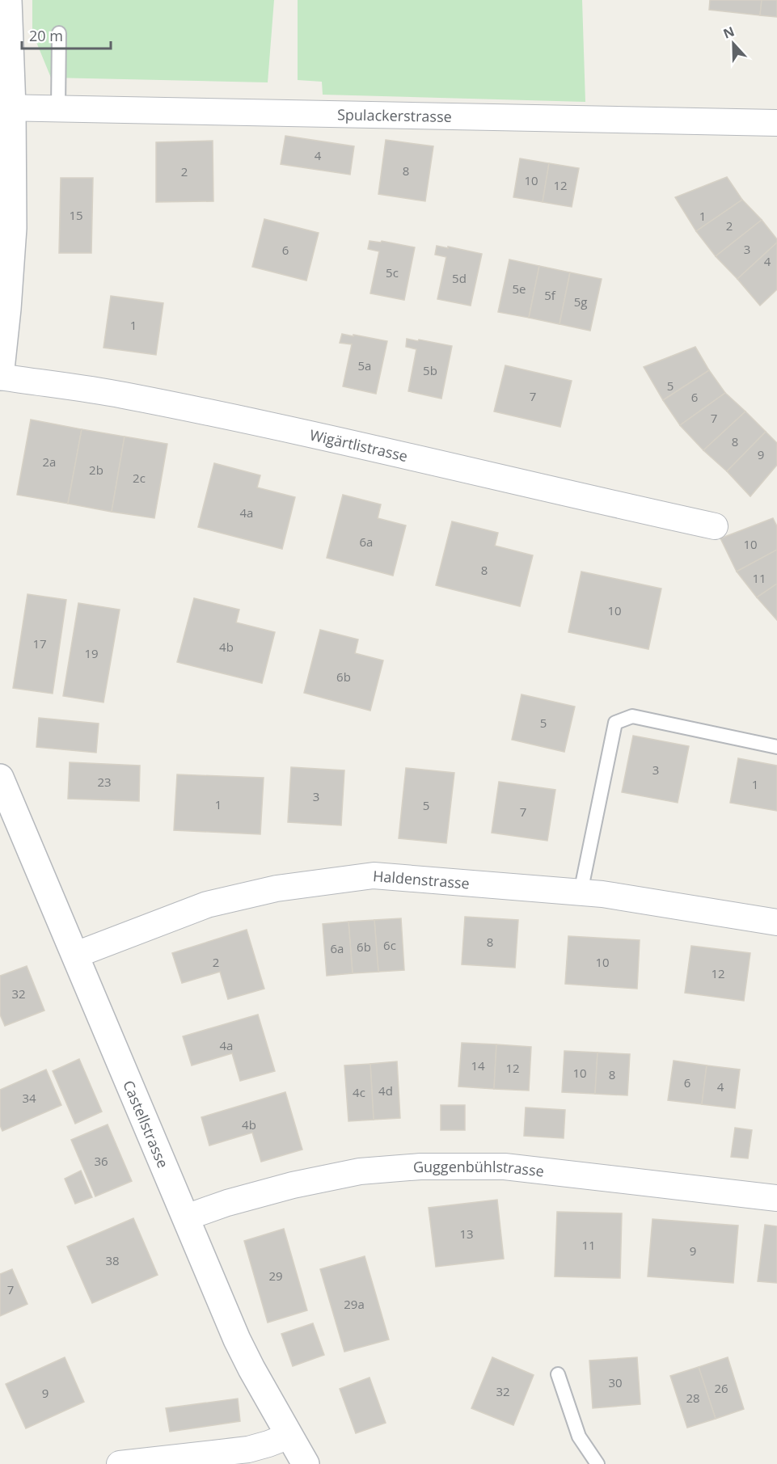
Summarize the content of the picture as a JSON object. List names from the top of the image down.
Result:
{
  "streets": {
    "street": [
      "Spulackerstrasse",
      "Wigärtlistrasse",
      "Haldenstrasse",
      "Castellstrasse",
      "Guggenbühlstrasse"
    ]
  },
  "crossings": [
    ["Haldenstrasse", "Castellstrasse"],
    ["Castellstrasse", "Guggenbühlstrasse"]
  ],
  "house_numbers": [
    "4",
    "8",
    "2",
    "10",
    "12",
    "15",
    "1",
    "2",
    "3",
    "6",
    "4",
    "5c",
    "5d",
    "5e",
    "5f",
    "5g",
    "1",
    "5a",
    "5b",
    "5",
    "7",
    "6",
    "7",
    "8",
    "9",
    "2a",
    "2b",
    "2c",
    "4a",
    "6a",
    "10",
    "8",
    "11",
    "10",
    "17",
    "4b",
    "19",
    "6b",
    "5",
    "3",
    "23",
    "1",
    "3",
    "1",
    "5",
    "7",
    "8",
    "6c",
    "6b",
    "6a",
    "2",
    "10",
    "12",
    "32",
    "4a",
    "14",
    "12",
    "10",
    "8",
    "6",
    "4",
    "4d",
    "4c",
    "34",
    "4b",
    "36",
    "13",
    "11",
    "9",
    "38",
    "29",
    "7",
    "29a",
    "30",
    "26",
    "32",
    "9",
    "28"
  ],
  "scale_bar": "20 m",
  "north": "top"
}
